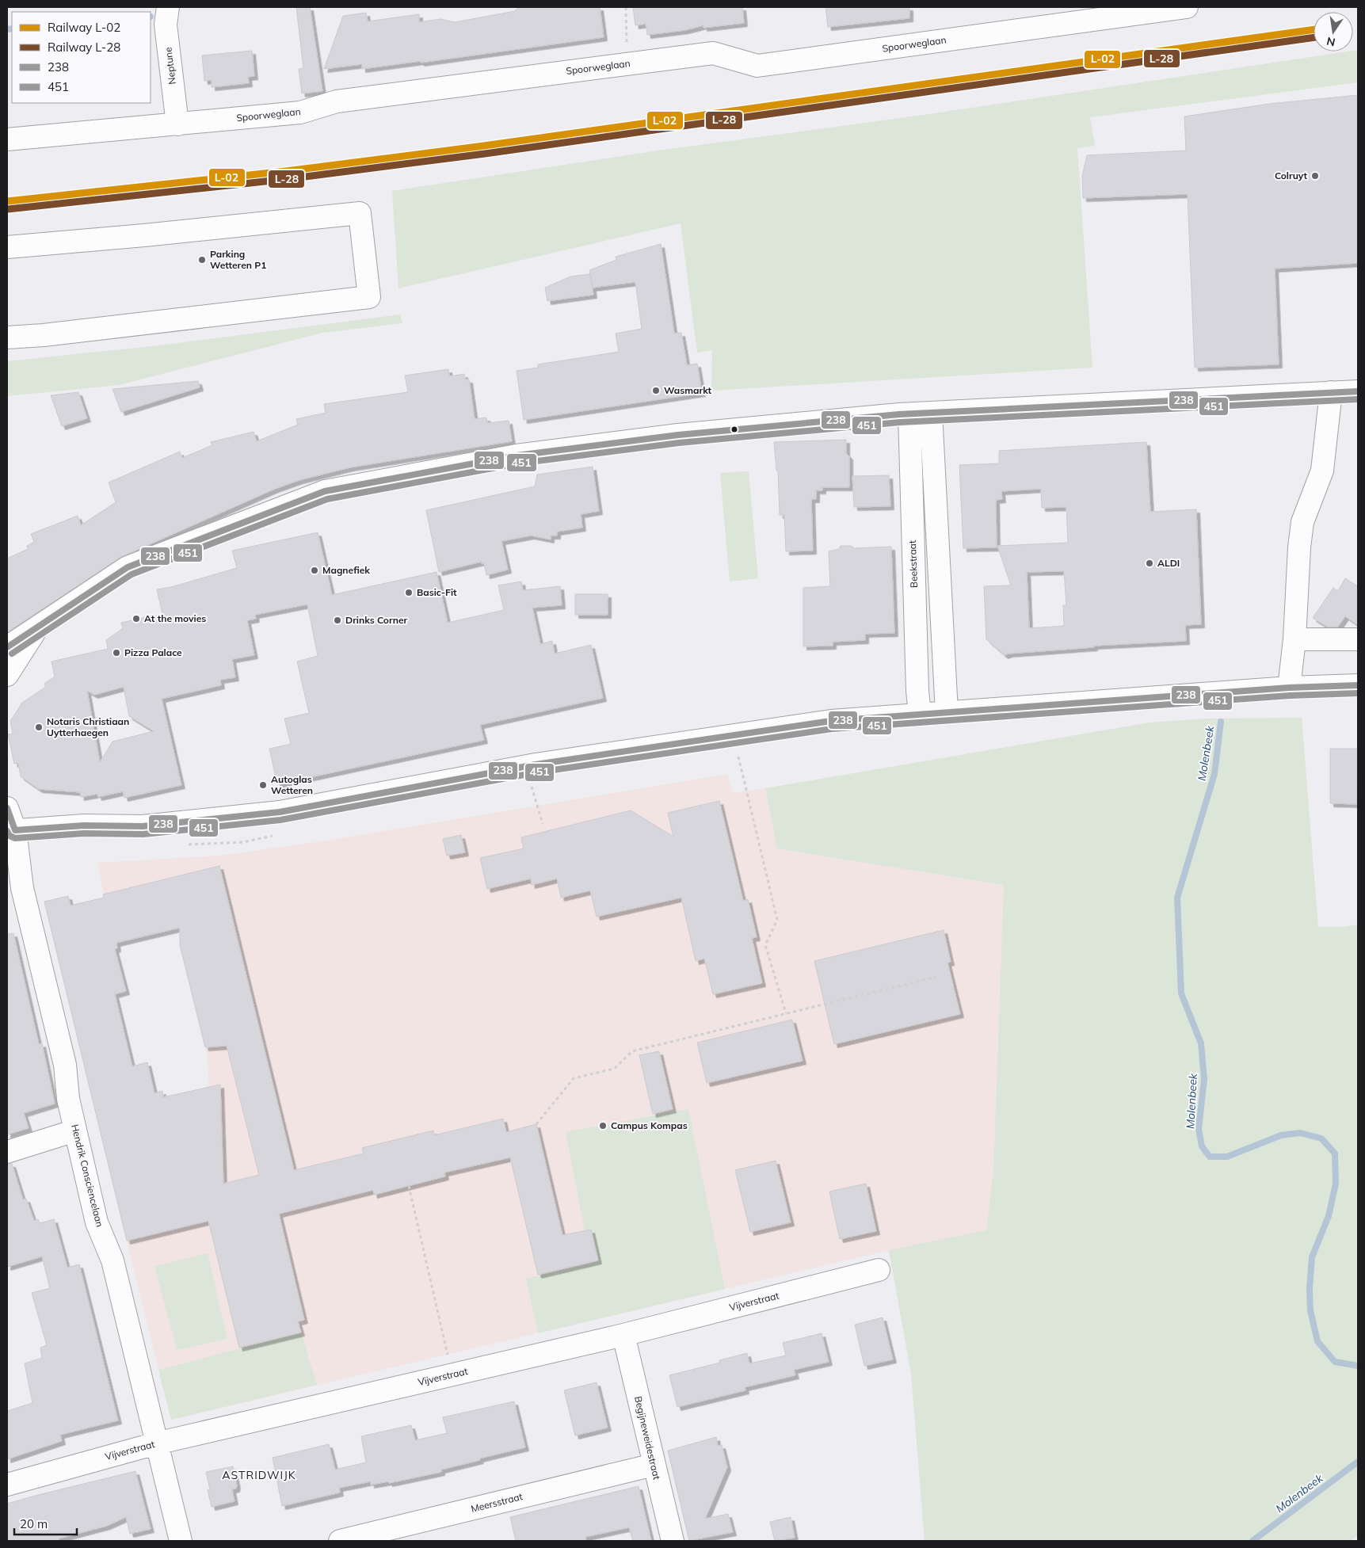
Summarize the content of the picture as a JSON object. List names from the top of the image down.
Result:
{
  "streets": {
    "street": [
      "Spoorweglaan",
      "Neptune",
      "Beekstraat",
      "Hendrik Consciencelaan",
      "Vijverstraat",
      "Begijneweidestraat",
      "Meersstraat"
    ]
  },
  "crossings": [
    ["Spoorweglaan", "Neptune"],
    ["Hendrik Consciencelaan", "Vijverstraat"],
    ["Vijverstraat", "Begijneweidestraat"],
    ["Begijneweidestraat", "Meersstraat"]
  ],
  "districts": ["ASTRIDWIJK"],
  "water": ["Molenbeek"],
  "places": [
    "Colruyt",
    "Parking Wetteren P1",
    "Wasmarkt",
    "ALDI",
    "Magnefiek",
    "Basic-Fit",
    "At the movies",
    "Drinks Corner",
    "Pizza Palace",
    "Notaris Christiaan Uytterhaegen",
    "Autoglas Wetteren",
    "Campus Kompas"
  ],
  "lines": [
    "rail line L-02",
    "rail line L-28",
    "transit line 238",
    "transit line 451"
  ],
  "legend": [
    "Railway L-02",
    "Railway L-28",
    "238",
    "451"
  ],
  "scale_bar": "20 m",
  "north": "bottom"
}
